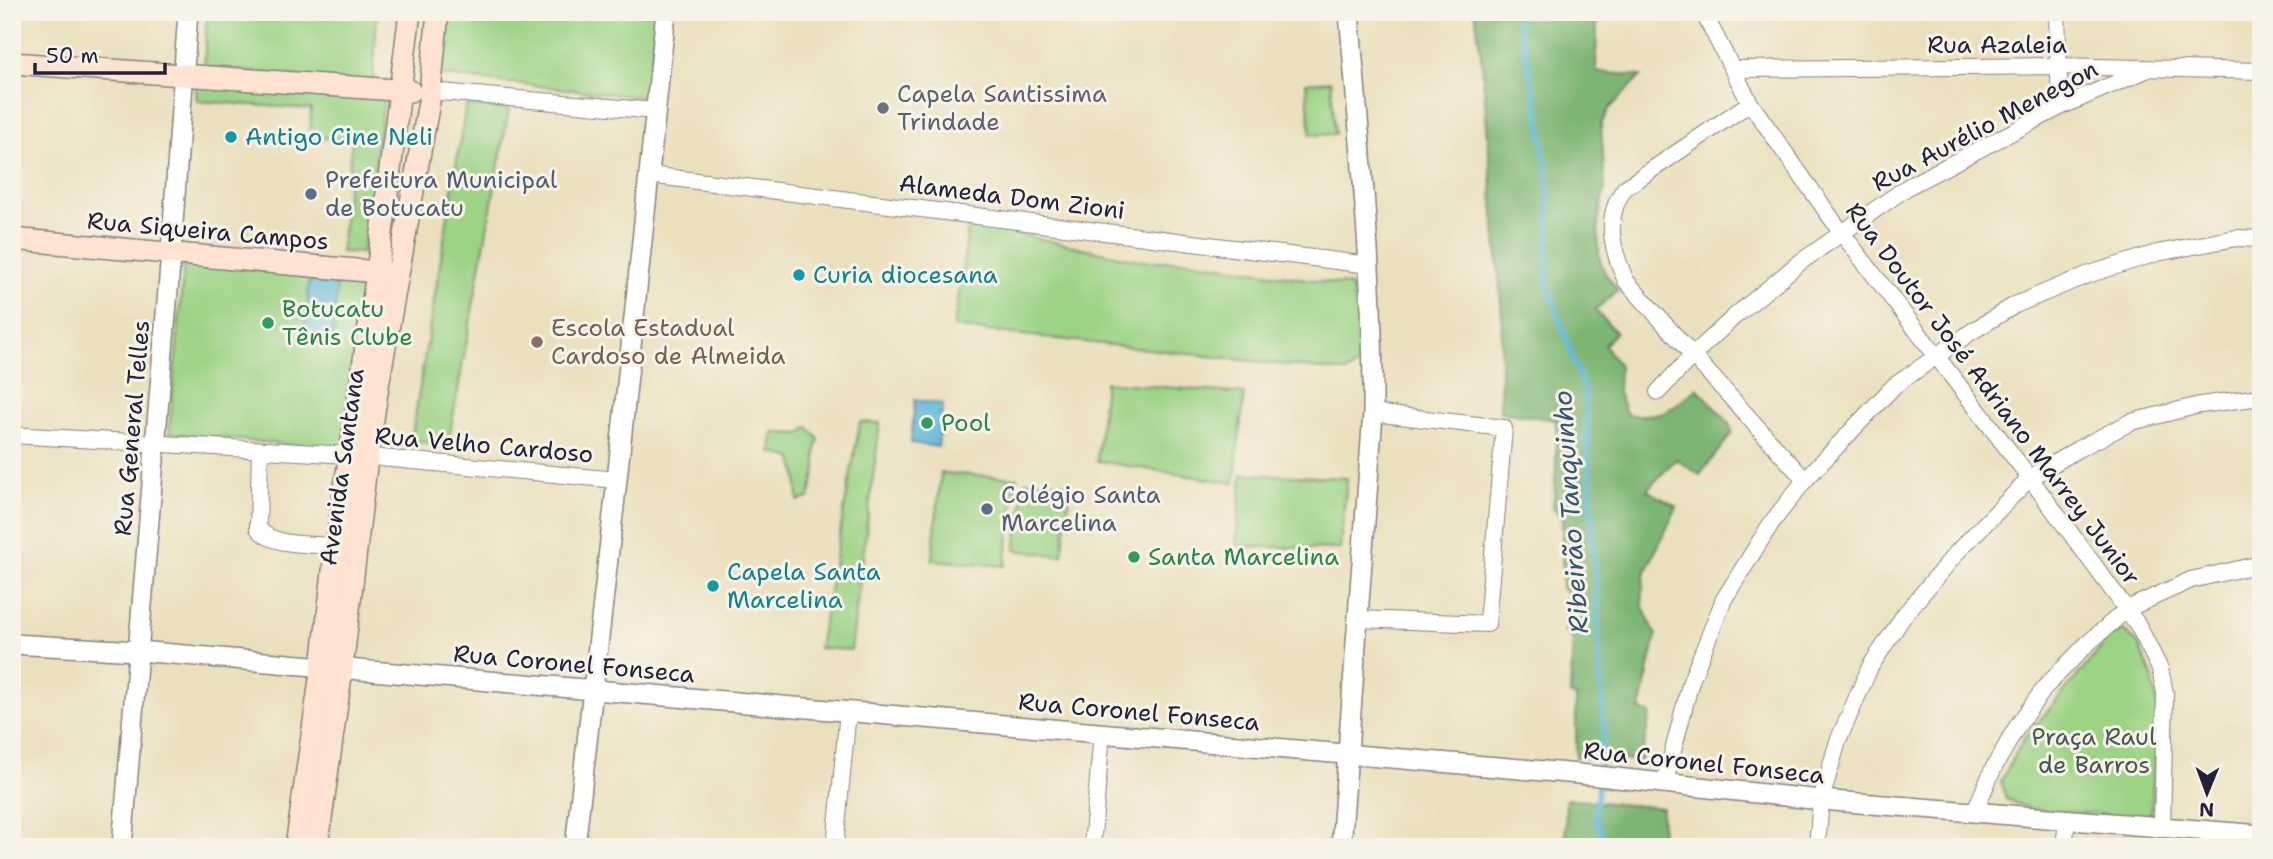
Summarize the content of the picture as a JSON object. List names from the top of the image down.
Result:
{
  "streets": {
    "main road": ["Rua Siqueira Campos", "Avenida Santana"],
    "street": [
      "Rua Azaleia",
      "Rua Aurélio Menegon",
      "Alameda Dom Zioni",
      "Rua Doutor José Adriano Marrey Junior",
      "Rua General Telles",
      "Rua Velho Cardoso",
      "Rua Coronel Fonseca"
    ]
  },
  "crossings": [
    ["Rua Azaleia", "Rua Aurélio Menegon"],
    ["Rua Azaleia", "Rua Doutor José Adriano Marrey Junior"],
    ["Rua Aurélio Menegon", "Rua Doutor José Adriano Marrey Junior"],
    ["Rua Siqueira Campos", "Rua General Telles"],
    ["Rua Siqueira Campos", "Avenida Santana"],
    ["Rua Doutor José Adriano Marrey Junior", "Rua Coronel Fonseca"],
    ["Rua General Telles", "Rua Velho Cardoso"],
    ["Rua General Telles", "Rua Coronel Fonseca"],
    ["Rua Velho Cardoso", "Avenida Santana"],
    ["Avenida Santana", "Rua Coronel Fonseca"]
  ],
  "water": ["Ribeirão Tanquinho"],
  "parks": ["Praça Raul de Barros"],
  "places": [
    "Capela Santissima Trindade",
    "Antigo Cine Neli",
    "Prefeitura Municipal de Botucatu",
    "Curia diocesana",
    "Botucatu Tênis Clube",
    "Escola Estadual Cardoso de Almeida",
    "Pool",
    "Colégio Santa Marcelina",
    "Santa Marcelina",
    "Capela Santa Marcelina"
  ],
  "scale_bar": "50 m",
  "north": "bottom"
}
